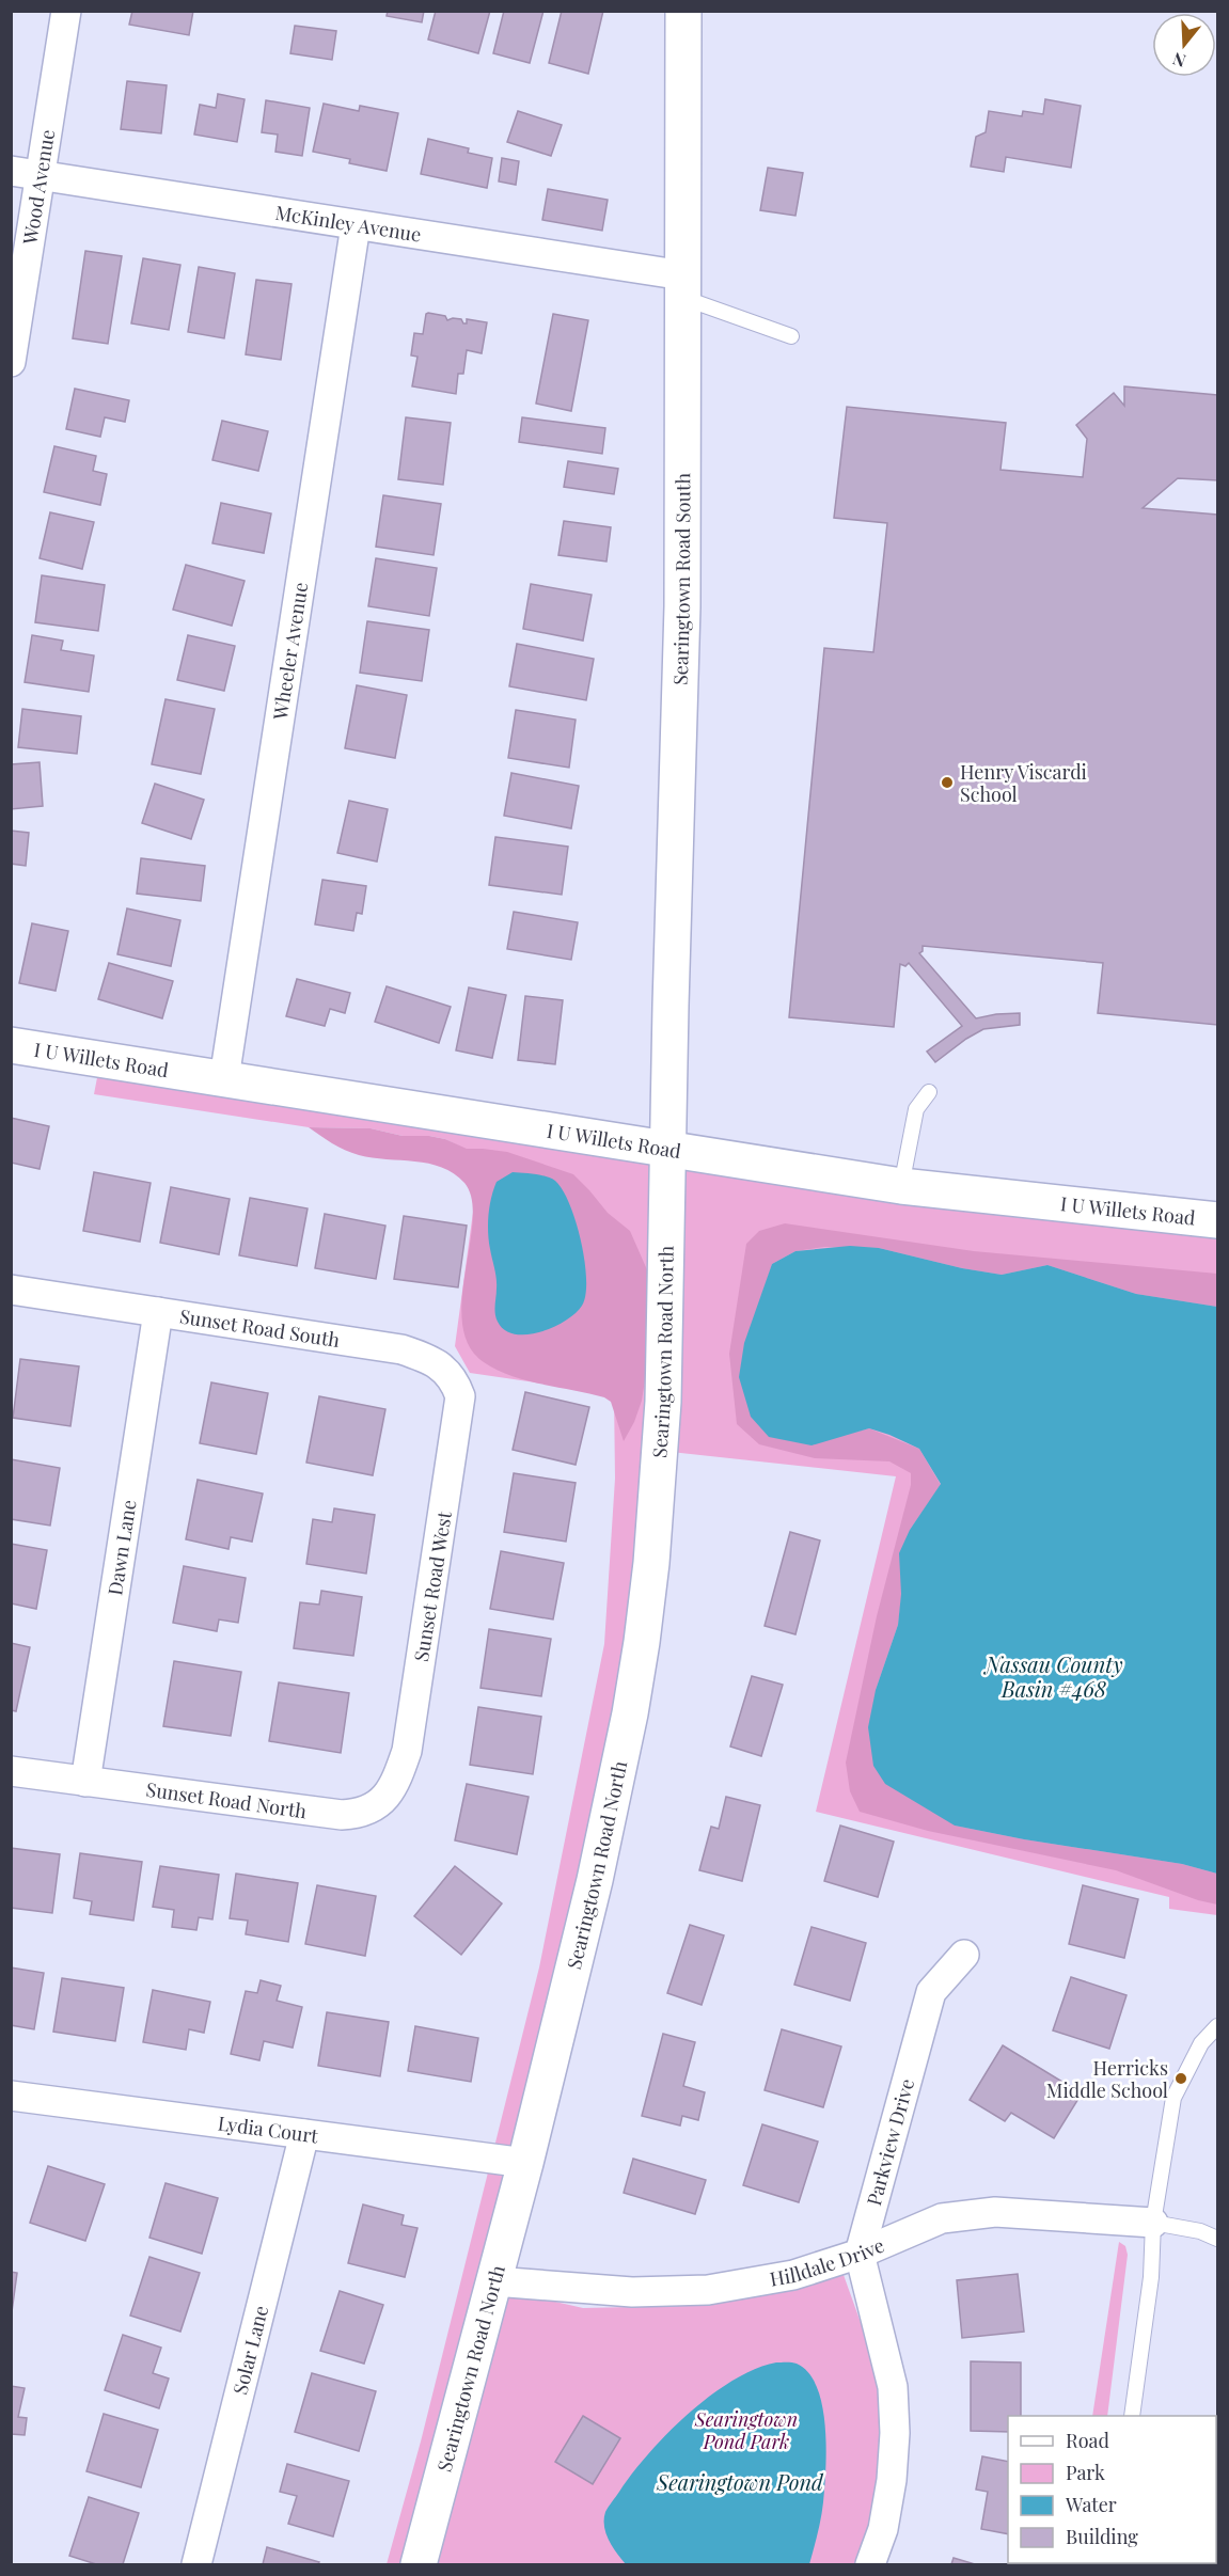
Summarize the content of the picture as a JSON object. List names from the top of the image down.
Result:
{
  "streets": {
    "main road": ["Searingtown Road South", "I U Willets Road", "Searingtown Road North"],
    "street": [
      "Wood Avenue",
      "McKinley Avenue",
      "Wheeler Avenue",
      "Sunset Road South",
      "Dawn Lane",
      "Sunset Road West",
      "Sunset Road North",
      "Lydia Court",
      "Parkview Drive",
      "Hilldale Drive",
      "Solar Lane"
    ]
  },
  "crossings": [
    ["Wood Avenue", "McKinley Avenue"],
    ["McKinley Avenue", "Searingtown Road South"],
    ["McKinley Avenue", "Wheeler Avenue"],
    ["Searingtown Road South", "I U Willets Road"],
    ["Searingtown Road South", "Searingtown Road North"],
    ["Wheeler Avenue", "I U Willets Road"],
    ["I U Willets Road", "Searingtown Road North"],
    ["Sunset Road South", "Dawn Lane"],
    ["Sunset Road South", "Sunset Road West"],
    ["Searingtown Road North", "Lydia Court"],
    ["Searingtown Road North", "Hilldale Drive"],
    ["Dawn Lane", "Sunset Road North"],
    ["Sunset Road West", "Sunset Road North"],
    ["Lydia Court", "Solar Lane"],
    ["Parkview Drive", "Hilldale Drive"]
  ],
  "water": ["Nassau County Basin #468", "Searingtown Pond"],
  "parks": ["Searingtown Pond Park"],
  "places": ["Henry Viscardi School", "Herricks Middle School"],
  "legend": [
    "Road",
    "Park",
    "Water",
    "Building"
  ],
  "north": "bottom"
}
